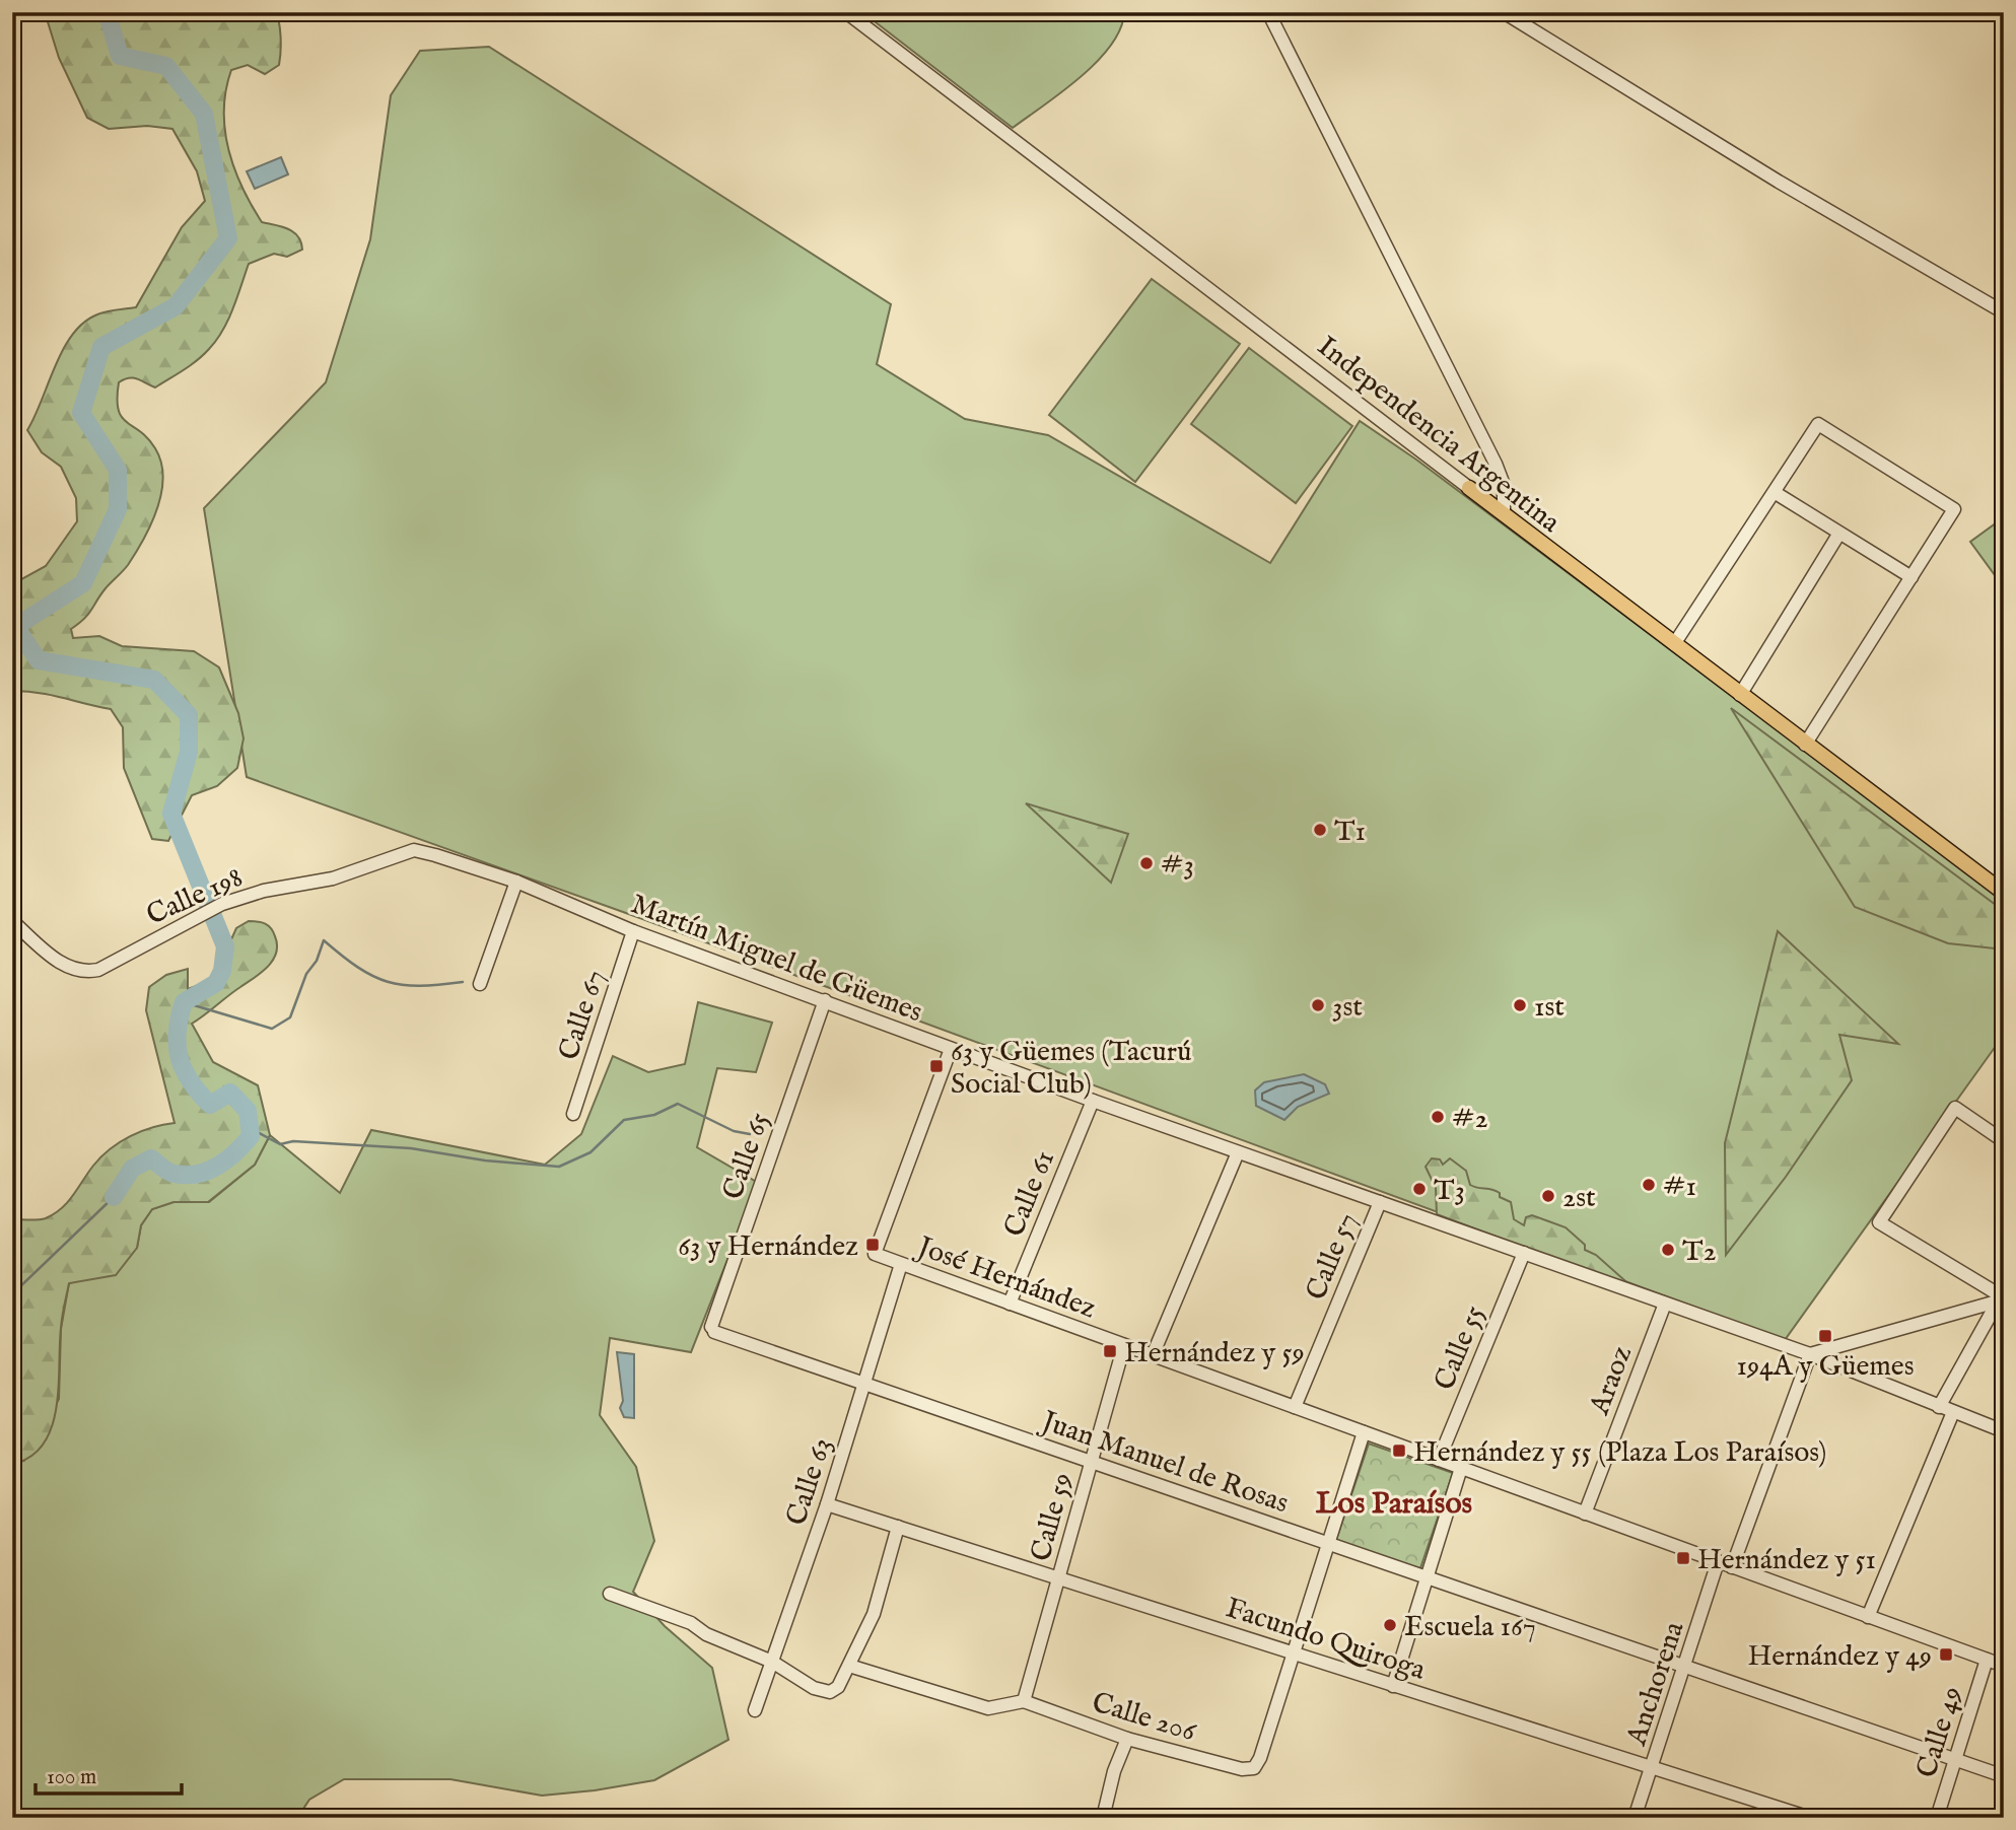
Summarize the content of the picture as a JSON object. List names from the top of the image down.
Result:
{
  "streets": {
    "main road": ["Independencia Argentina"],
    "street": [
      "Calle 198",
      "Martín Miguel de Güemes",
      "Calle 67",
      "Calle 65",
      "Calle 61",
      "Calle 57",
      "José Hernández",
      "Calle 55",
      "Araoz",
      "Juan Manuel de Rosas",
      "Calle 63",
      "Calle 59",
      "Facundo Quiroga",
      "Anchorena",
      "Calle 206",
      "Calle 49"
    ]
  },
  "crossings": [
    ["Calle 198", "Martín Miguel de Güemes"],
    ["Martín Miguel de Güemes", "Calle 67"],
    ["Martín Miguel de Güemes", "Calle 65"],
    ["Martín Miguel de Güemes", "Calle 61"],
    ["Martín Miguel de Güemes", "Calle 57"],
    ["Martín Miguel de Güemes", "José Hernández"],
    ["Martín Miguel de Güemes", "Calle 55"],
    ["Martín Miguel de Güemes", "Araoz"],
    ["Calle 65", "Juan Manuel de Rosas"],
    ["Calle 61", "José Hernández"],
    ["Calle 57", "José Hernández"],
    ["José Hernández", "Calle 55"],
    ["José Hernández", "Araoz"],
    ["José Hernández", "Calle 63"],
    ["José Hernández", "Calle 59"],
    ["José Hernández", "Anchorena"],
    ["José Hernández", "Calle 49"],
    ["Juan Manuel de Rosas", "Calle 63"],
    ["Juan Manuel de Rosas", "Calle 59"],
    ["Juan Manuel de Rosas", "Anchorena"],
    ["Juan Manuel de Rosas", "Calle 49"],
    ["Calle 63", "Facundo Quiroga"],
    ["Calle 59", "Facundo Quiroga"],
    ["Calle 59", "Calle 206"],
    ["Facundo Quiroga", "Anchorena"],
    ["Facundo Quiroga", "Calle 206"]
  ],
  "districts": ["Los Paraísos"],
  "places": {
    "other": [
      "T1",
      "#3",
      "3st",
      "1st",
      "#2",
      "#1",
      "T3",
      "2st",
      "T2",
      "Escuela 167"
    ],
    "transit": [
      "63 y Güemes (Tacurú Social Club)",
      "63 y Hernández",
      "194A y Güemes",
      "Hernández y 59",
      "Hernández y 55 (Plaza Los Paraísos)",
      "Hernández y 51",
      "Hernández y 49"
    ]
  },
  "scale_bar": "100 m"
}
